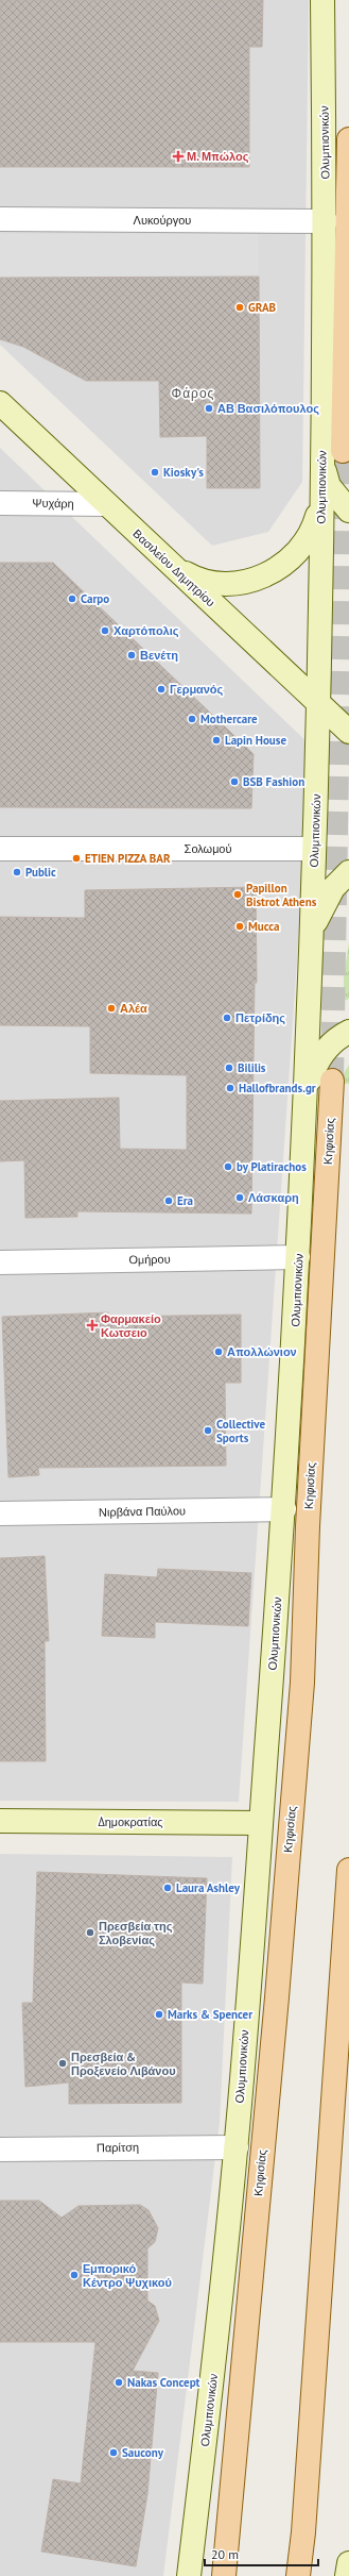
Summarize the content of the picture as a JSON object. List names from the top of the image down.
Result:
{
  "streets": {
    "main road": ["Κηφισίας"],
    "street": [
      "Ολυμπιονικών",
      "Λυκούργου",
      "Ψυχάρη",
      "Βασιλείου Δημητρίου",
      "Σολωμού",
      "Ομήρου",
      "Νιρβάνα Παύλου",
      "Δημοκρατίας",
      "Παρίτση"
    ]
  },
  "crossings": [
    ["Ολυμπιονικών", "Λυκούργου"],
    ["Ολυμπιονικών", "Βασιλείου Δημητρίου"],
    ["Ολυμπιονικών", "Σολωμού"],
    ["Ολυμπιονικών", "Ομήρου"],
    ["Ολυμπιονικών", "Νιρβάνα Παύλου"],
    ["Ολυμπιονικών", "Δημοκρατίας"],
    ["Ολυμπιονικών", "Παρίτση"],
    ["Ψυχάρη", "Βασιλείου Δημητρίου"]
  ],
  "districts": ["Φάρος"],
  "places": {
    "health": ["Μ. Μπώλος", "Φαρμακείο Κωτσειο"],
    "other": [
      "GRAB",
      "ΑΒ Βασιλόπουλος",
      "Kiosky's",
      "Carpo",
      "Χαρτόπολις",
      "Βενέτη",
      "Γερμανός",
      "Mothercare",
      "Lapin House",
      "BSB Fashion",
      "ETIEN PIZZA BAR",
      "Public",
      "Papillon Bistrot Athens",
      "Mucca",
      "Αλέα",
      "Πετρίδης",
      "Bililis",
      "Hallofbrands.gr",
      "by Platirachos",
      "Λάσκαρη",
      "Era",
      "Απολλώνιον",
      "Collective Sports",
      "Laura Ashley",
      "Πρεσβεία της Σλοβενίας",
      "Marks & Spencer",
      "Πρεσβεία & Προξενείο Λιβάνου",
      "Εμπορικό Κέντρο Ψυχικού",
      "Nakas Concept",
      "Saucony"
    ]
  },
  "scale_bar": "20 m"
}
